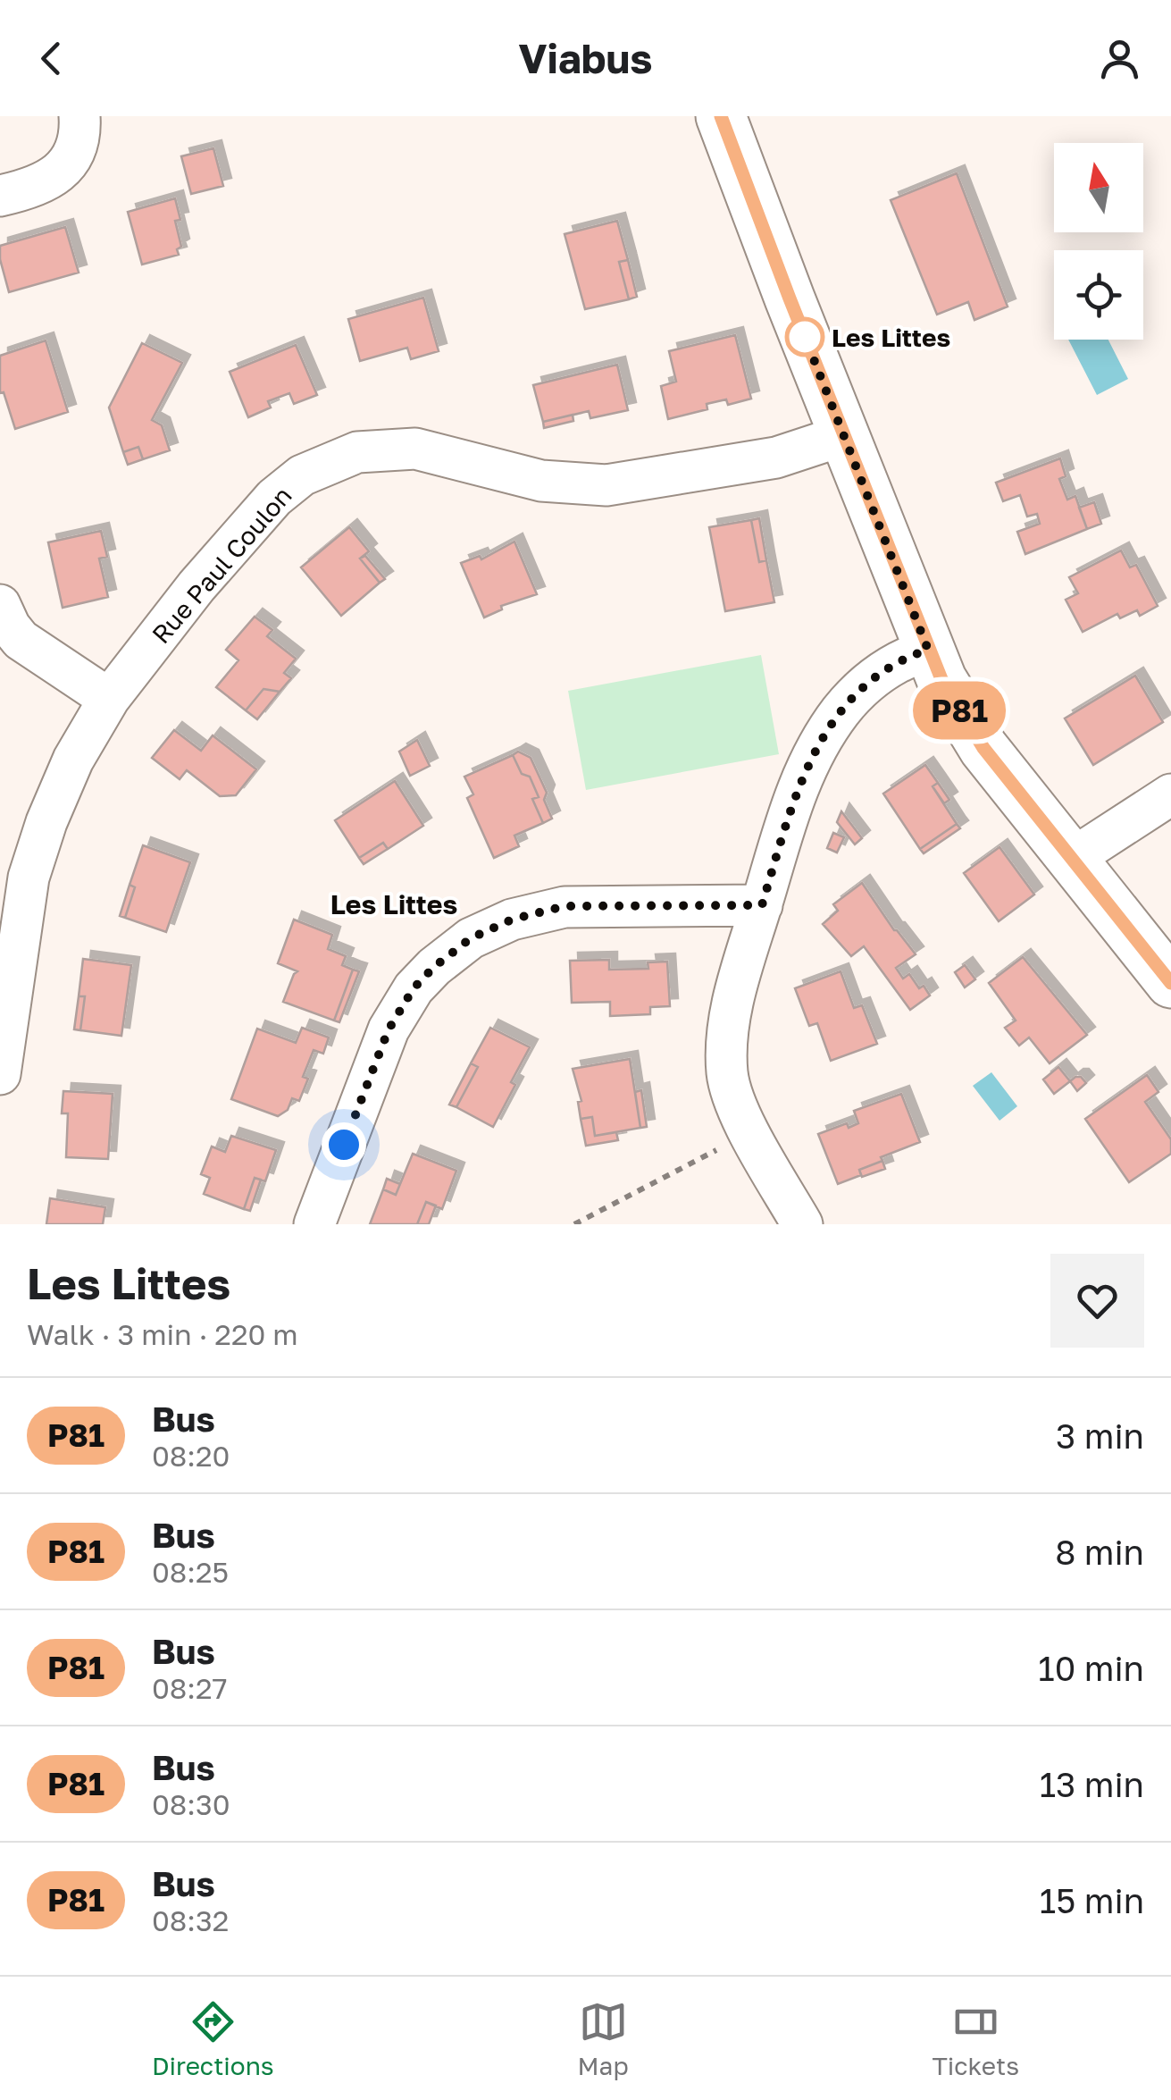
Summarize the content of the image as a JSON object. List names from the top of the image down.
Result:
{
  "streets": {
    "street": ["Rue Paul Coulon"]
  },
  "districts": ["Les Littes"],
  "places": ["Les Littes"],
  "lines": ["bus line P81"],
  "north": "top",
  "page": {
    "header": "Viabus",
    "on_map": "P81",
    "heading": ["Les Littes", "Walk · 3 min · 220 m"],
    "list": [
      {
        "mark": "P81",
        "name": "Bus",
        "note": "08:20",
        "value": "3 min"
      },
      {
        "mark": "P81",
        "name": "Bus",
        "note": "08:25",
        "value": "8 min"
      },
      {
        "mark": "P81",
        "name": "Bus",
        "note": "08:27",
        "value": "10 min"
      },
      {
        "mark": "P81",
        "name": "Bus",
        "note": "08:30",
        "value": "13 min"
      },
      {
        "mark": "P81",
        "name": "Bus",
        "note": "08:32",
        "value": "15 min"
      }
    ],
    "tabs": ["Directions", "Map", "Tickets"]
  }
}
